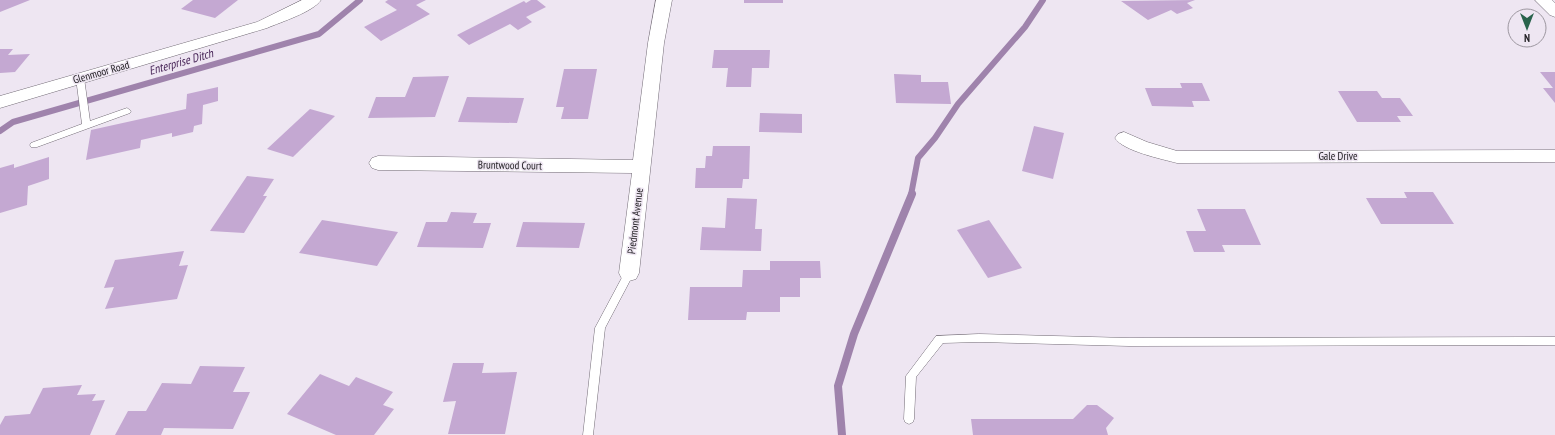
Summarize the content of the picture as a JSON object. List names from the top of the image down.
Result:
{
  "streets": {
    "street": [
      "Glenmoor Road",
      "Gale Drive",
      "Bruntwood Court",
      "Piedmont Avenue"
    ]
  },
  "crossings": [
    ["Bruntwood Court", "Piedmont Avenue"]
  ],
  "water": ["Enterprise Ditch"],
  "north": "bottom"
}
